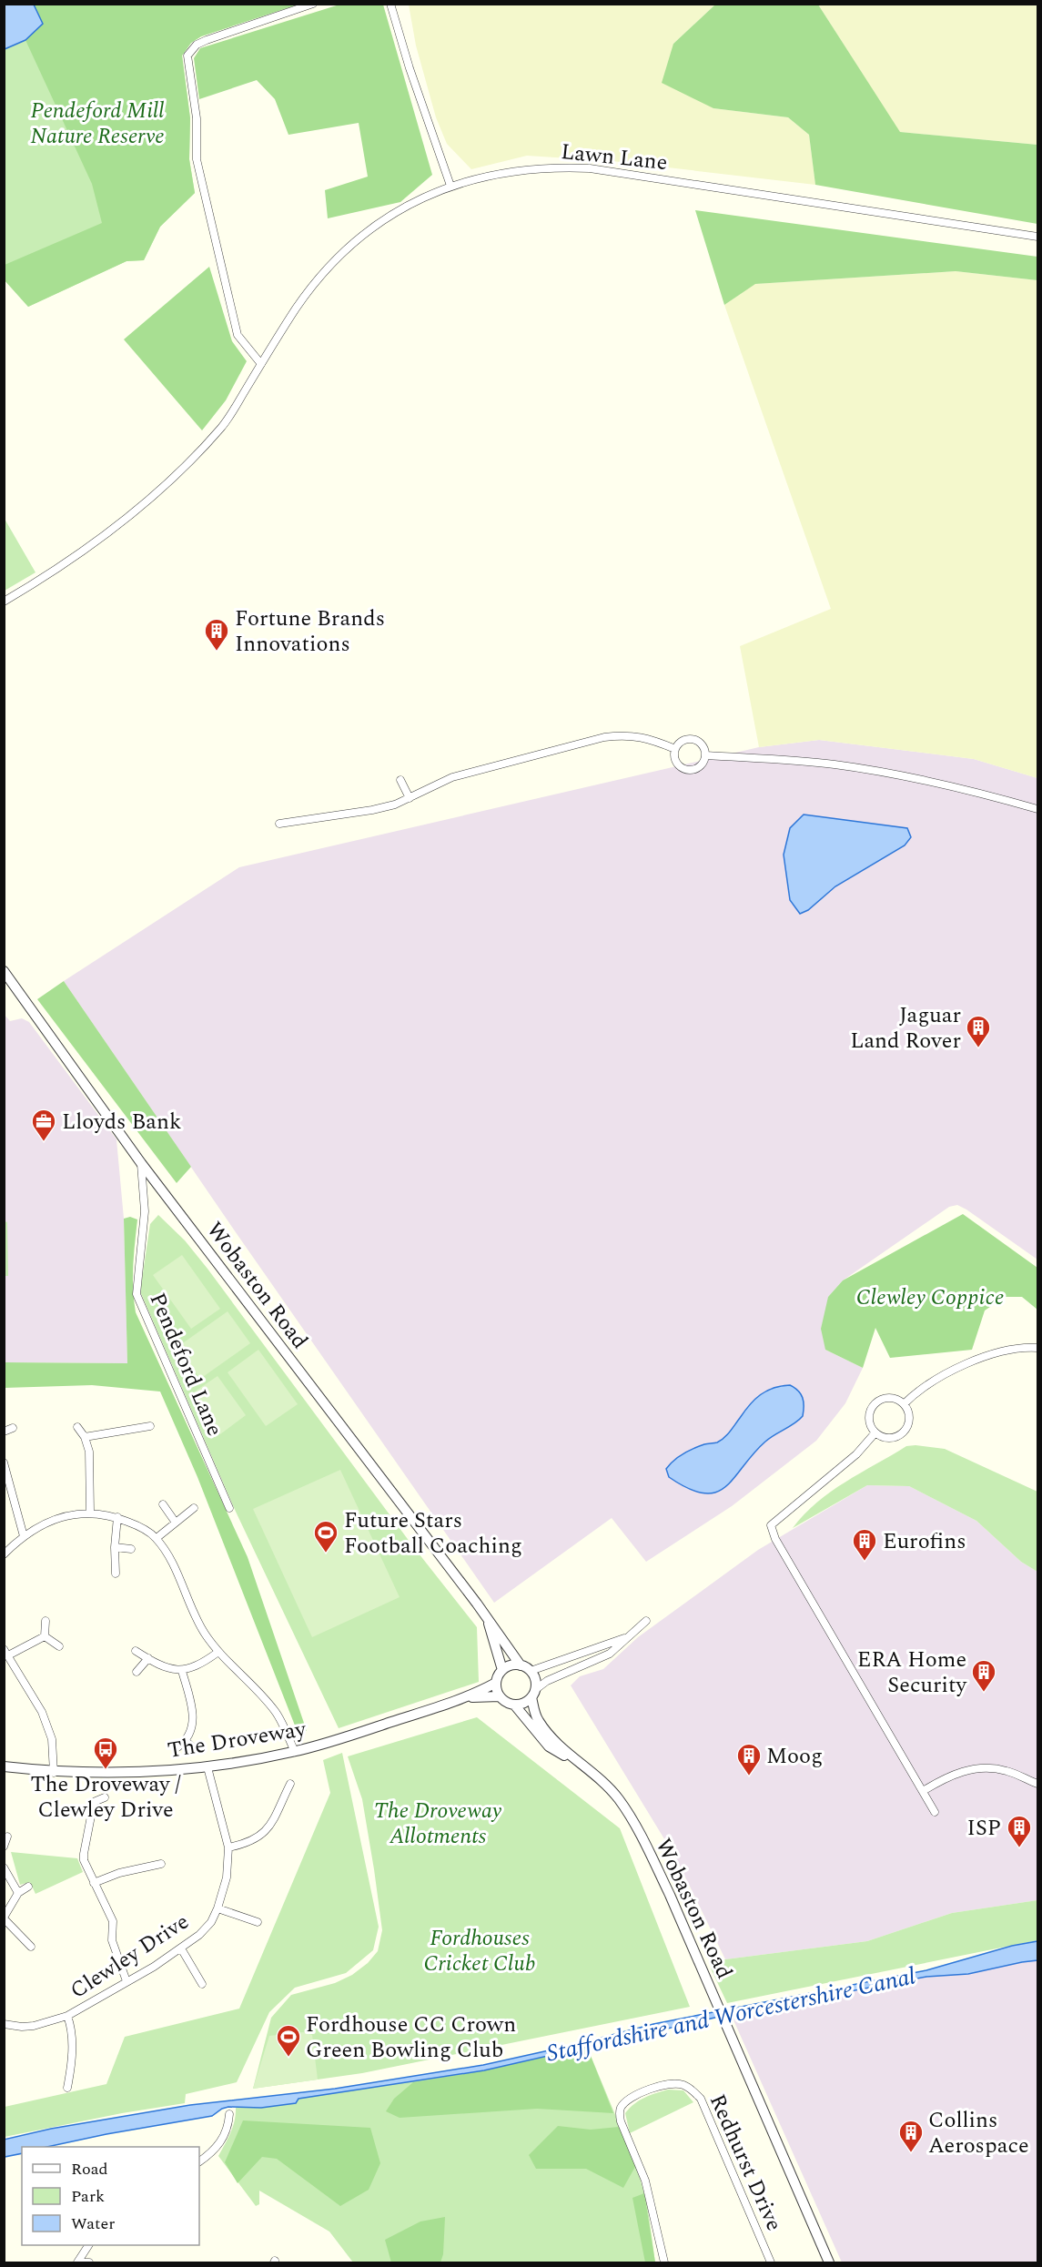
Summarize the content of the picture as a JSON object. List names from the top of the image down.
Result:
{
  "streets": {
    "street": [
      "Lawn Lane",
      "Wobaston Road",
      "Pendeford Lane",
      "The Droveway",
      "Clewley Drive",
      "Redhurst Drive"
    ]
  },
  "crossings": [
    ["Wobaston Road", "Pendeford Lane"],
    ["Wobaston Road", "The Droveway"],
    ["The Droveway", "Clewley Drive"]
  ],
  "water": ["Staffordshire and Worcestershire Canal"],
  "parks": [
    "Pendeford Mill Nature Reserve",
    "Clewley Coppice",
    "The Droveway Allotments",
    "Fordhouses Cricket Club"
  ],
  "places": {
    "building": [
      "Fortune Brands Innovations",
      "Jaguar Land Rover",
      "Eurofins",
      "ERA Home Security",
      "Moog",
      "ISP",
      "Collins Aerospace"
    ],
    "office": ["Lloyds Bank"],
    "sports": ["Future Stars Football Coaching", "Fordhouse CC Crown Green Bowling Club"],
    "bus stop": ["The Droveway / Clewley Drive"]
  },
  "legend": ["Road", "Park", "Water"]
}
